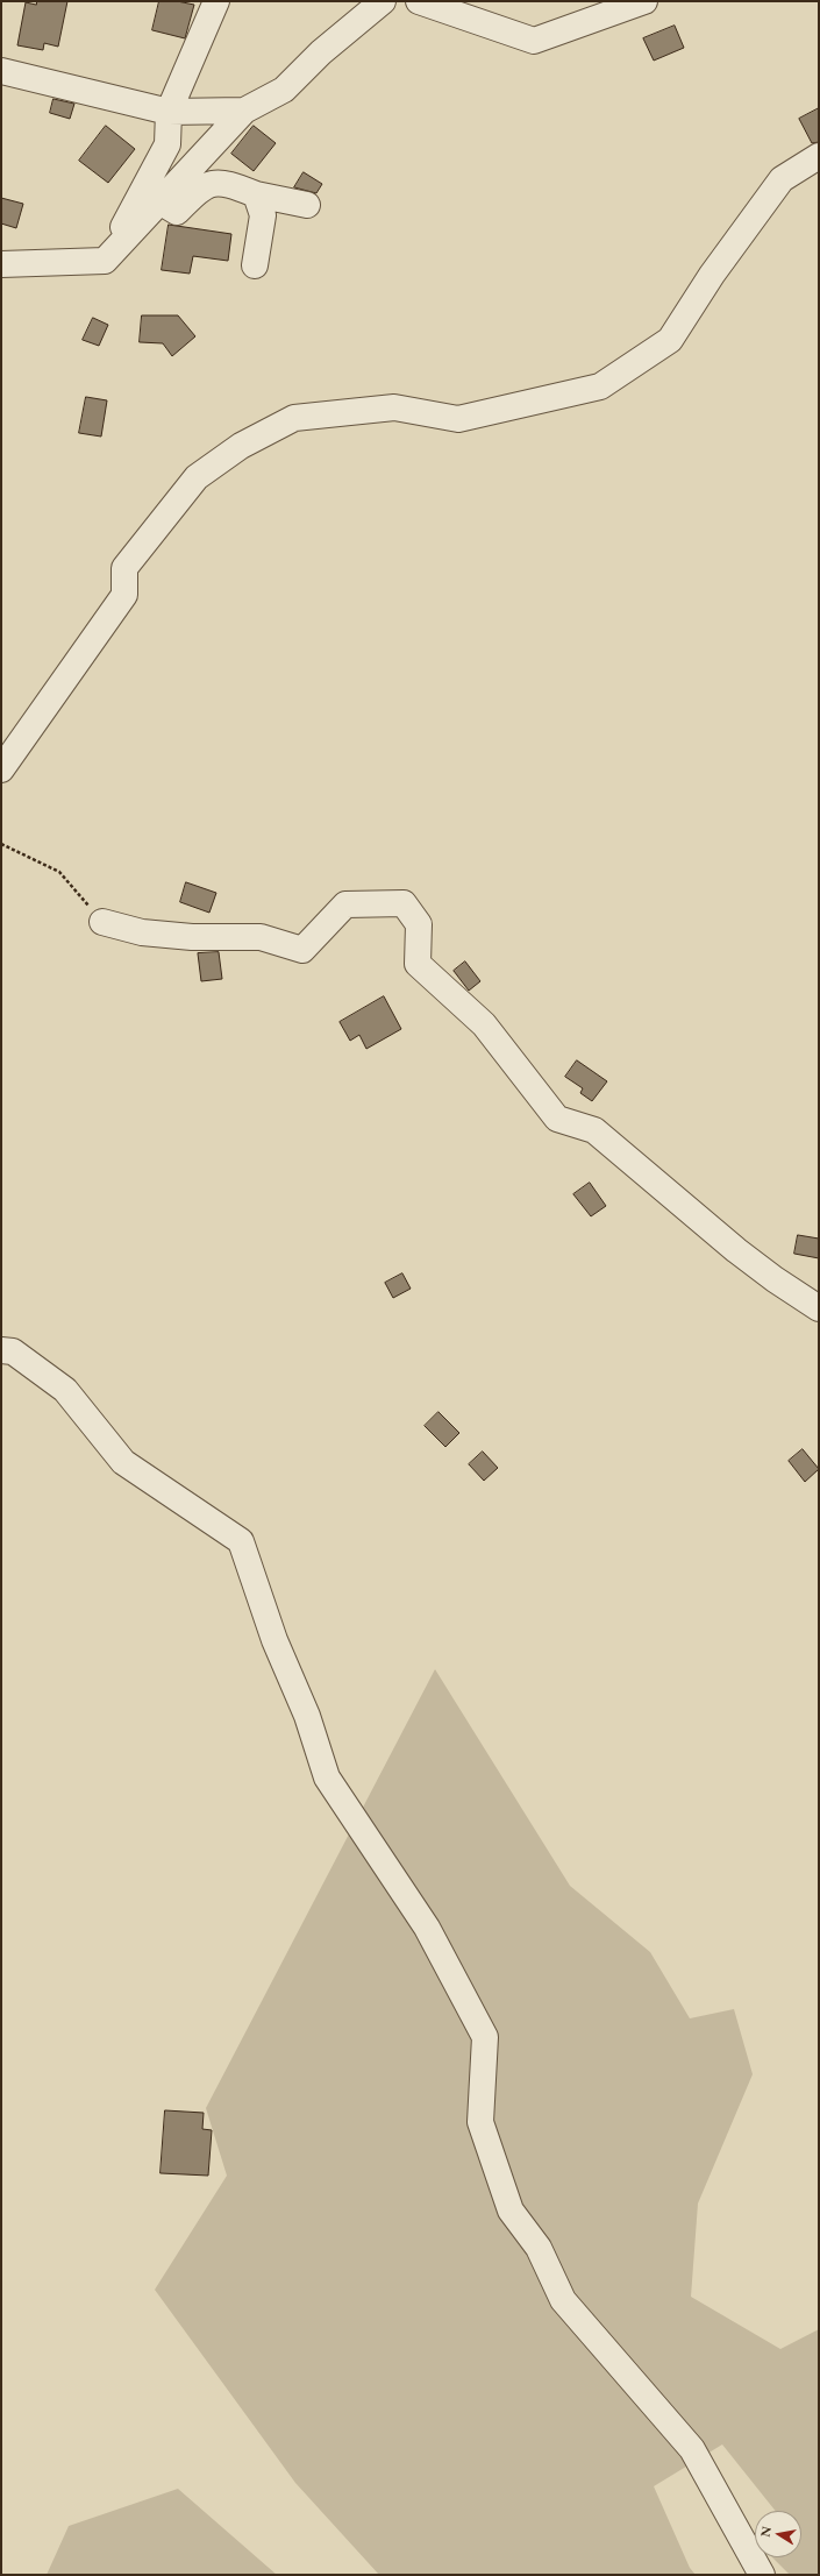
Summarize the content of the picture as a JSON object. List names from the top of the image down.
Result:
{
  "north": "left"
}
